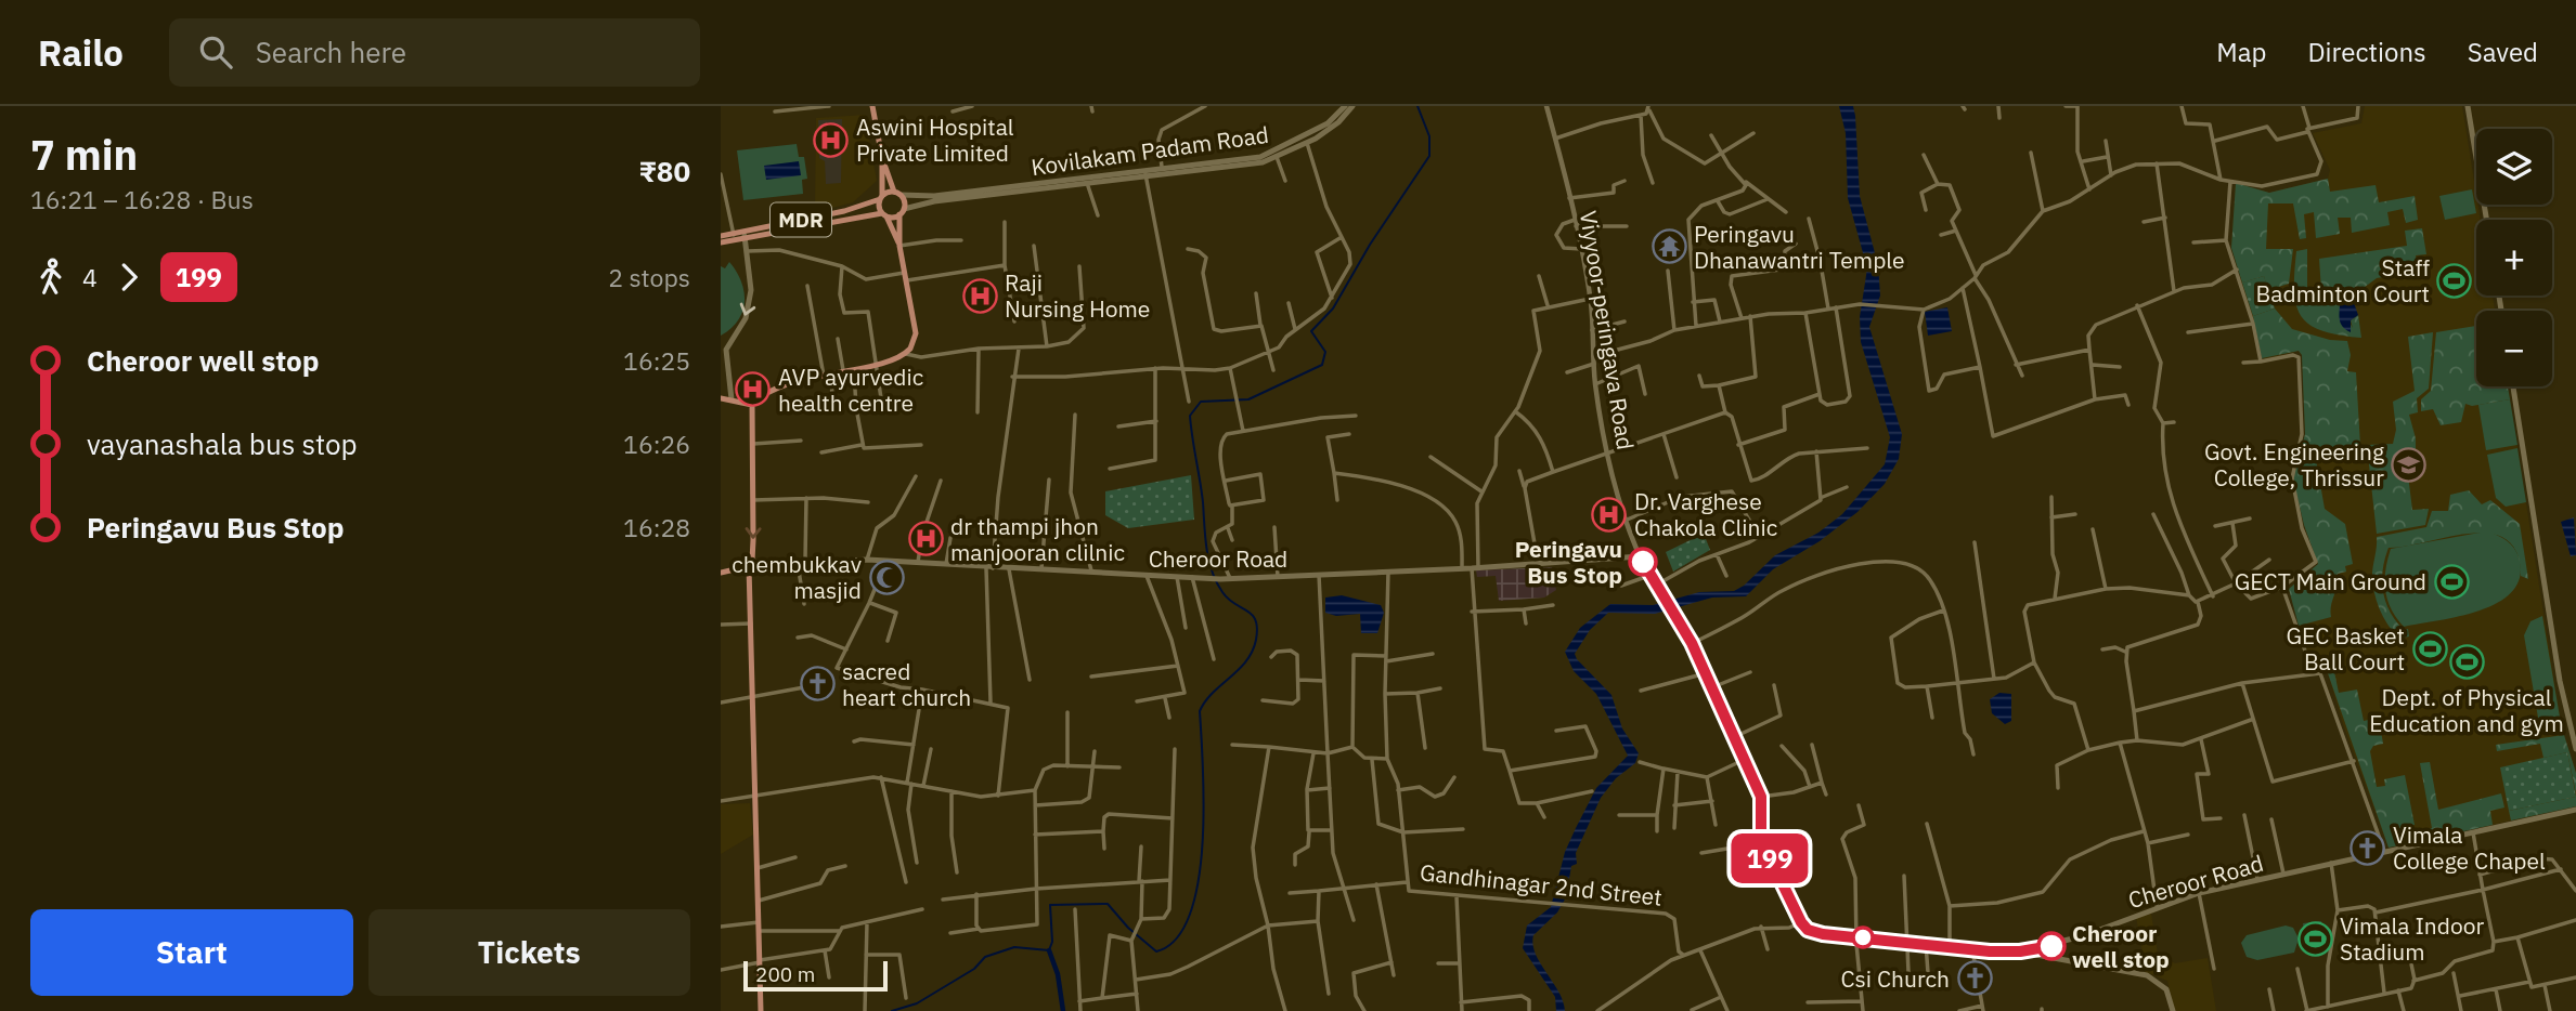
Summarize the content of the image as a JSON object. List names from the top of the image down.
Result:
{
  "streets": {
    "main road": ["Kovilakam Padam Road", "MDR", "Cheroor Road"],
    "street": ["Viyyoor-peringava Road", "Gandhinagar 2nd Street"]
  },
  "crossings": [
    ["Viyyoor-peringava Road", "Cheroor Road"],
    ["Cheroor Road", "Gandhinagar 2nd Street"]
  ],
  "places": {
    "hospital": [
      "Aswini Hospital Private Limited",
      "Raji Nursing Home",
      "AVP ayurvedic health centre",
      "Dr. Varghese Chakola Clinic",
      "dr thampi jhon manjooran clilnic"
    ],
    "temple": ["Peringavu Dhanawantri Temple"],
    "sports": [
      "Staff Badminton Court",
      "GECT Main Ground",
      "GEC Basket Ball Court",
      "Dept. of Physical Education and gym",
      "Vimala Indoor Stadium"
    ],
    "school or university": ["Govt. Engineering College, Thrissur"],
    "other": ["Peringavu Bus Stop", "Cheroor well stop"],
    "mosque": ["chembukkav masjid"],
    "church": ["sacred heart church", "Vimala College Chapel", "Csi Church"]
  },
  "lines": ["bus line 199"],
  "scale_bar": "200 m",
  "page": {
    "header": "Railo",
    "search": "Search here",
    "nav": ["Map", "Directions", "Saved"],
    "heading": ["7 min", "16:21 – 16:28 · Bus", "₹80"],
    "on_map": "199",
    "map_buttons": ["+", "−"],
    "legs": ["4", "199", "2 stops"],
    "list": [
      {
        "name": "Cheroor well stop",
        "value": "16:25"
      },
      {
        "name": "vayanashala bus stop",
        "value": "16:26"
      },
      {
        "name": "Peringavu Bus Stop",
        "value": "16:28"
      }
    ],
    "buttons": ["Start", "Tickets"],
    "scale": "200 m"
  }
}
